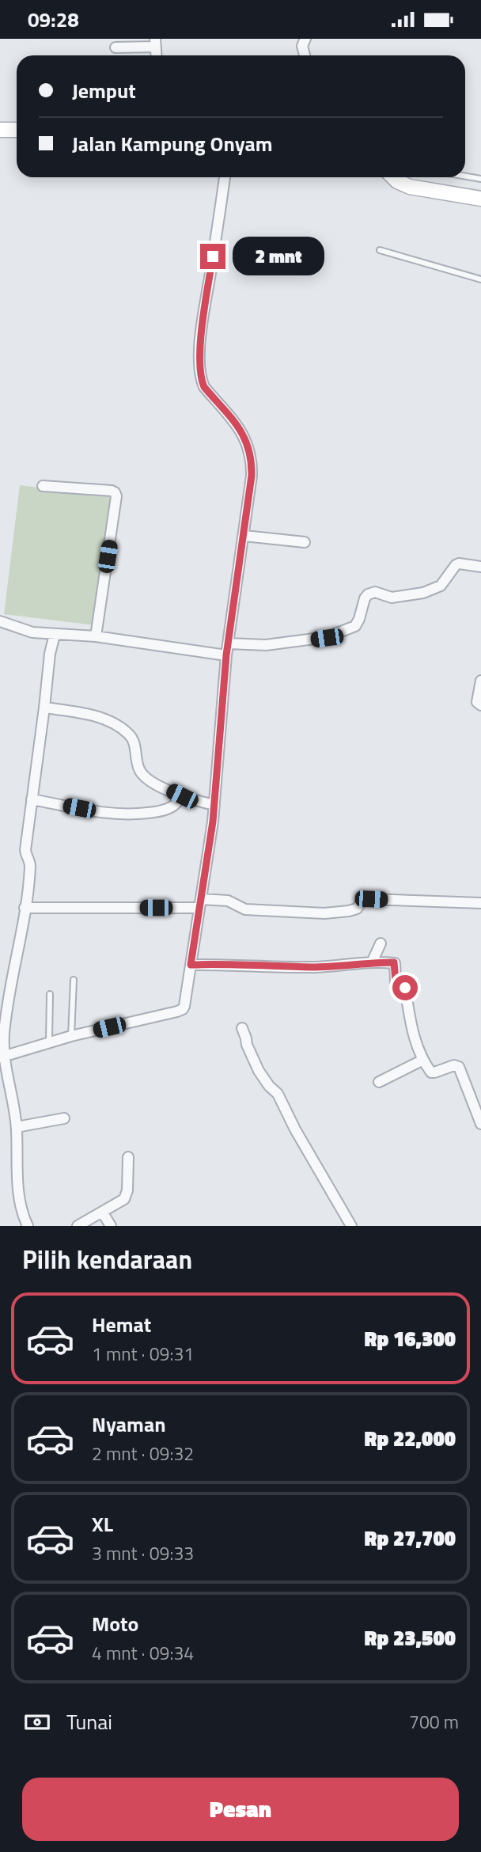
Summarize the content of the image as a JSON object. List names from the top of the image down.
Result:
{
  "page": {
    "status": "09:28",
    "banner": ["Jemput", "Jalan Kampung Onyam"],
    "bubble": "2 mnt",
    "heading": "Pilih kendaraan",
    "list": [
      {
        "name": "Hemat",
        "note": "1 mnt · 09:31",
        "value": "Rp 16,300"
      },
      {
        "name": "Nyaman",
        "note": "2 mnt · 09:32",
        "value": "Rp 22,000"
      },
      {
        "name": "XL",
        "note": "3 mnt · 09:33",
        "value": "Rp 27,700"
      },
      {
        "name": "Moto",
        "note": "4 mnt · 09:34",
        "value": "Rp 23,500"
      }
    ],
    "pay": ["Tunai", "700 m"],
    "buttons": "Pesan"
  }
}
